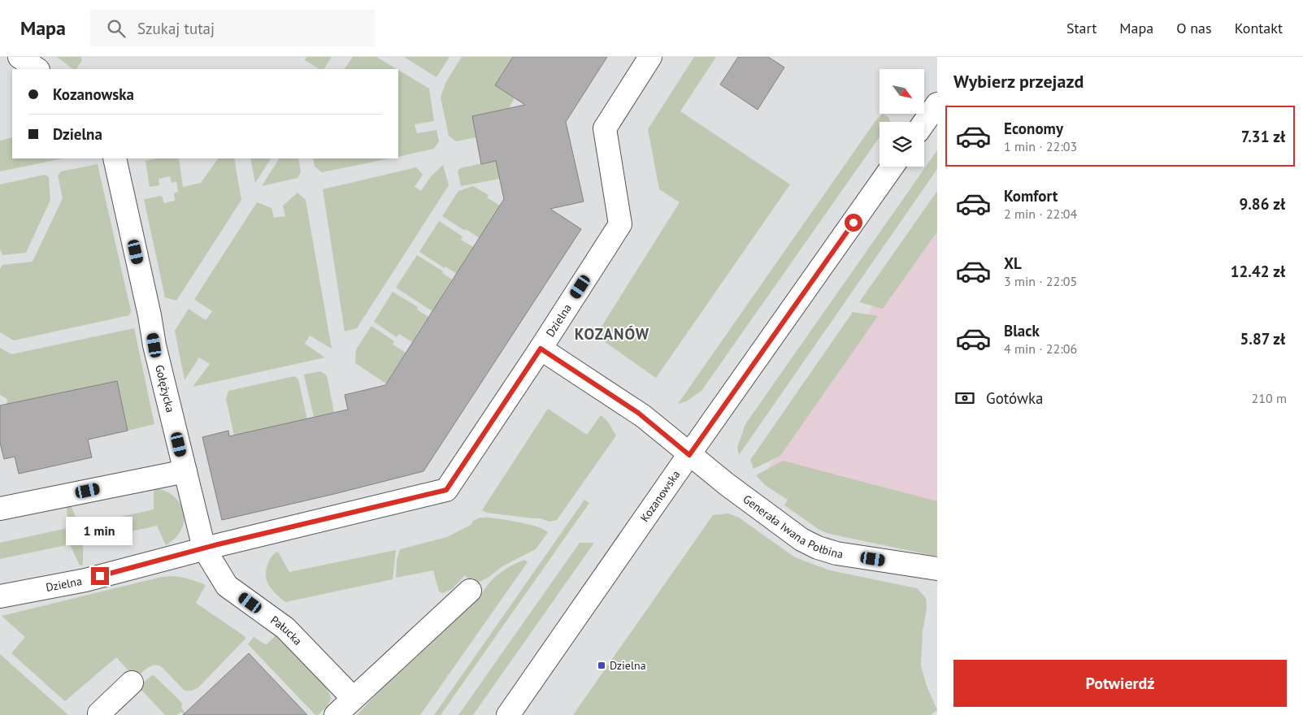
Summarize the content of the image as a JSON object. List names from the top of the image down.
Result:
{
  "streets": {
    "street": [
      "Dzielna",
      "Gołężycka",
      "Kozanowska",
      "Generała Iwana Połbina",
      "Pałucka"
    ]
  },
  "crossings": [
    ["Dzielna", "Gołężycka"],
    ["Dzielna", "Generała Iwana Połbina"],
    ["Dzielna", "Pałucka"],
    ["Gołężycka", "Pałucka"],
    ["Kozanowska", "Generała Iwana Połbina"]
  ],
  "districts": ["KOZANÓW"],
  "places": {
    "transit": ["Dzielna"]
  },
  "north": "bottom right",
  "page": {
    "header": "Mapa",
    "search": "Szukaj tutaj",
    "nav": [
      "Start",
      "Mapa",
      "O nas",
      "Kontakt"
    ],
    "heading": "Wybierz przejazd",
    "banner": ["Kozanowska", "Dzielna"],
    "list": [
      {
        "name": "Economy",
        "note": "1 min · 22:03",
        "value": "7.31 zł"
      },
      {
        "name": "Komfort",
        "note": "2 min · 22:04",
        "value": "9.86 zł"
      },
      {
        "name": "XL",
        "note": "3 min · 22:05",
        "value": "12.42 zł"
      },
      {
        "name": "Black",
        "note": "4 min · 22:06",
        "value": "5.87 zł"
      }
    ],
    "pay": ["Gotówka", "210 m"],
    "bubble": "1 min",
    "buttons": "Potwierdź"
  }
}
